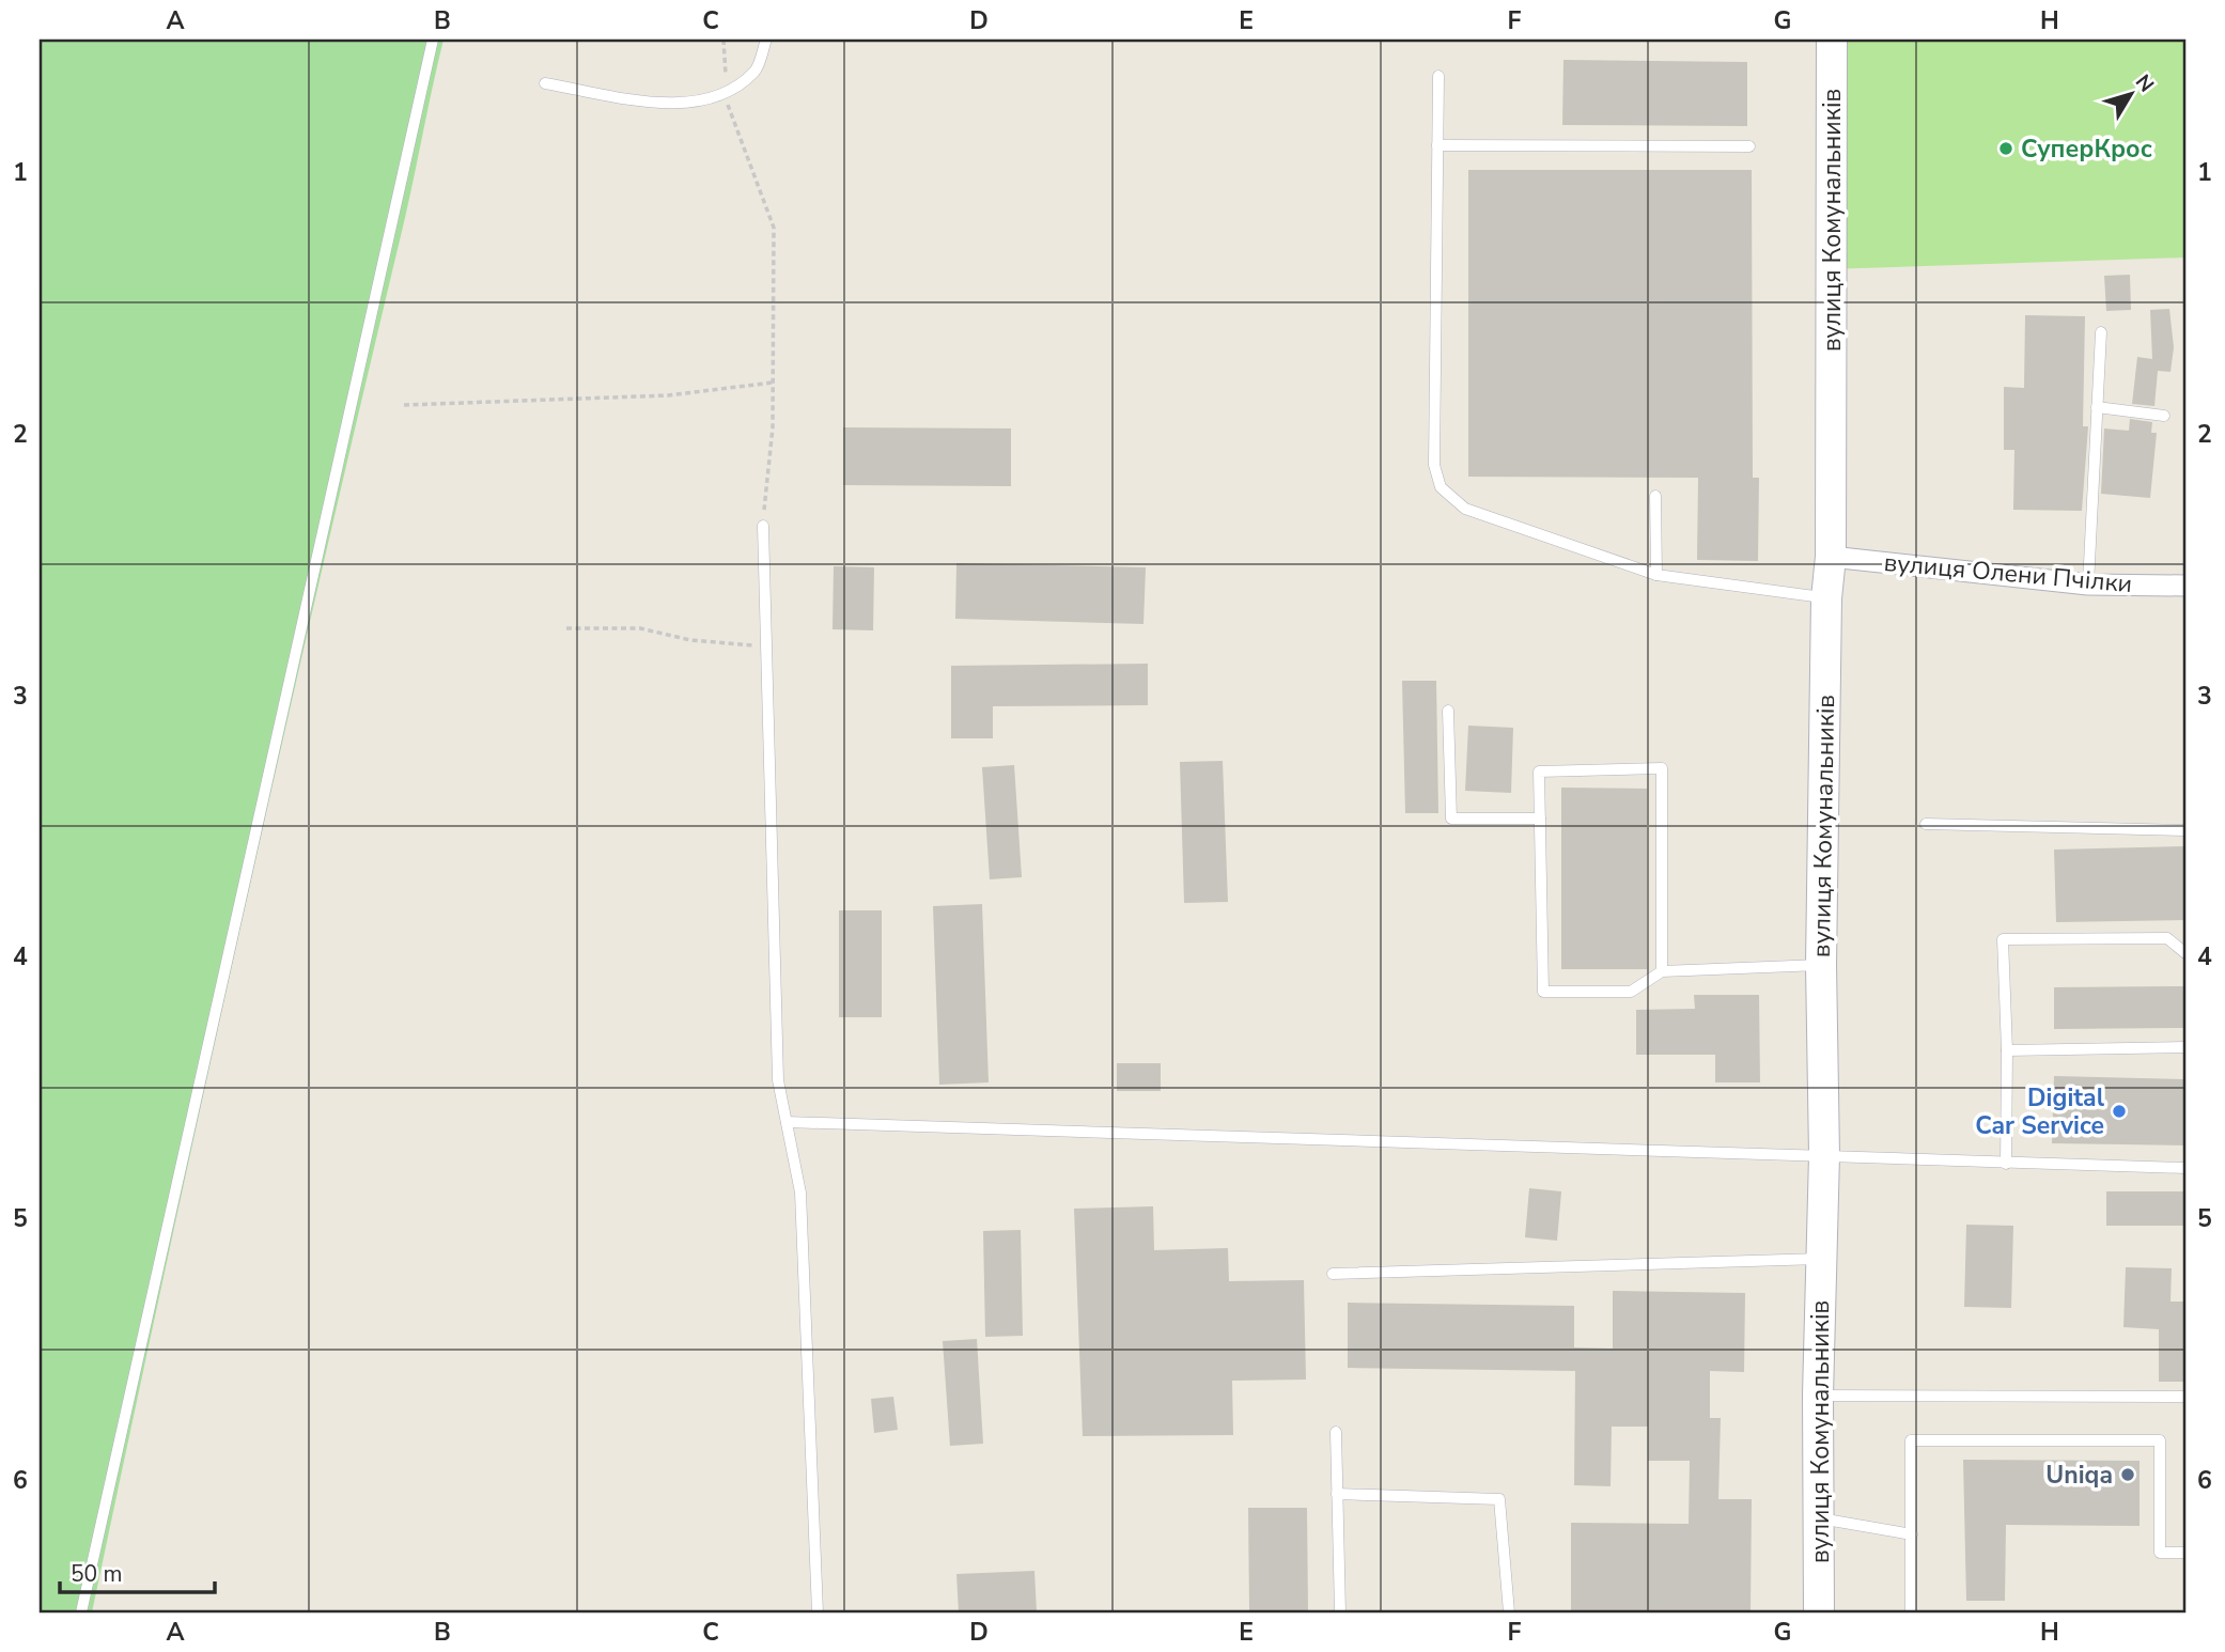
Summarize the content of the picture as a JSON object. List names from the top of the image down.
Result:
{
  "streets": {
    "street": ["вулиця Комунальників", "вулиця Олени Пчілки"]
  },
  "crossings": [
    ["вулиця Комунальників", "вулиця Олени Пчілки"]
  ],
  "places": ["СуперКрос", "Digital Car Service", "Uniqa"],
  "scale_bar": "50 m",
  "north": "top right",
  "grid": {
    "columns": [
      "A",
      "B",
      "C",
      "D",
      "E",
      "F",
      "G",
      "H"
    ],
    "rows": [
      "1",
      "2",
      "3",
      "4",
      "5",
      "6"
    ]
  }
}
